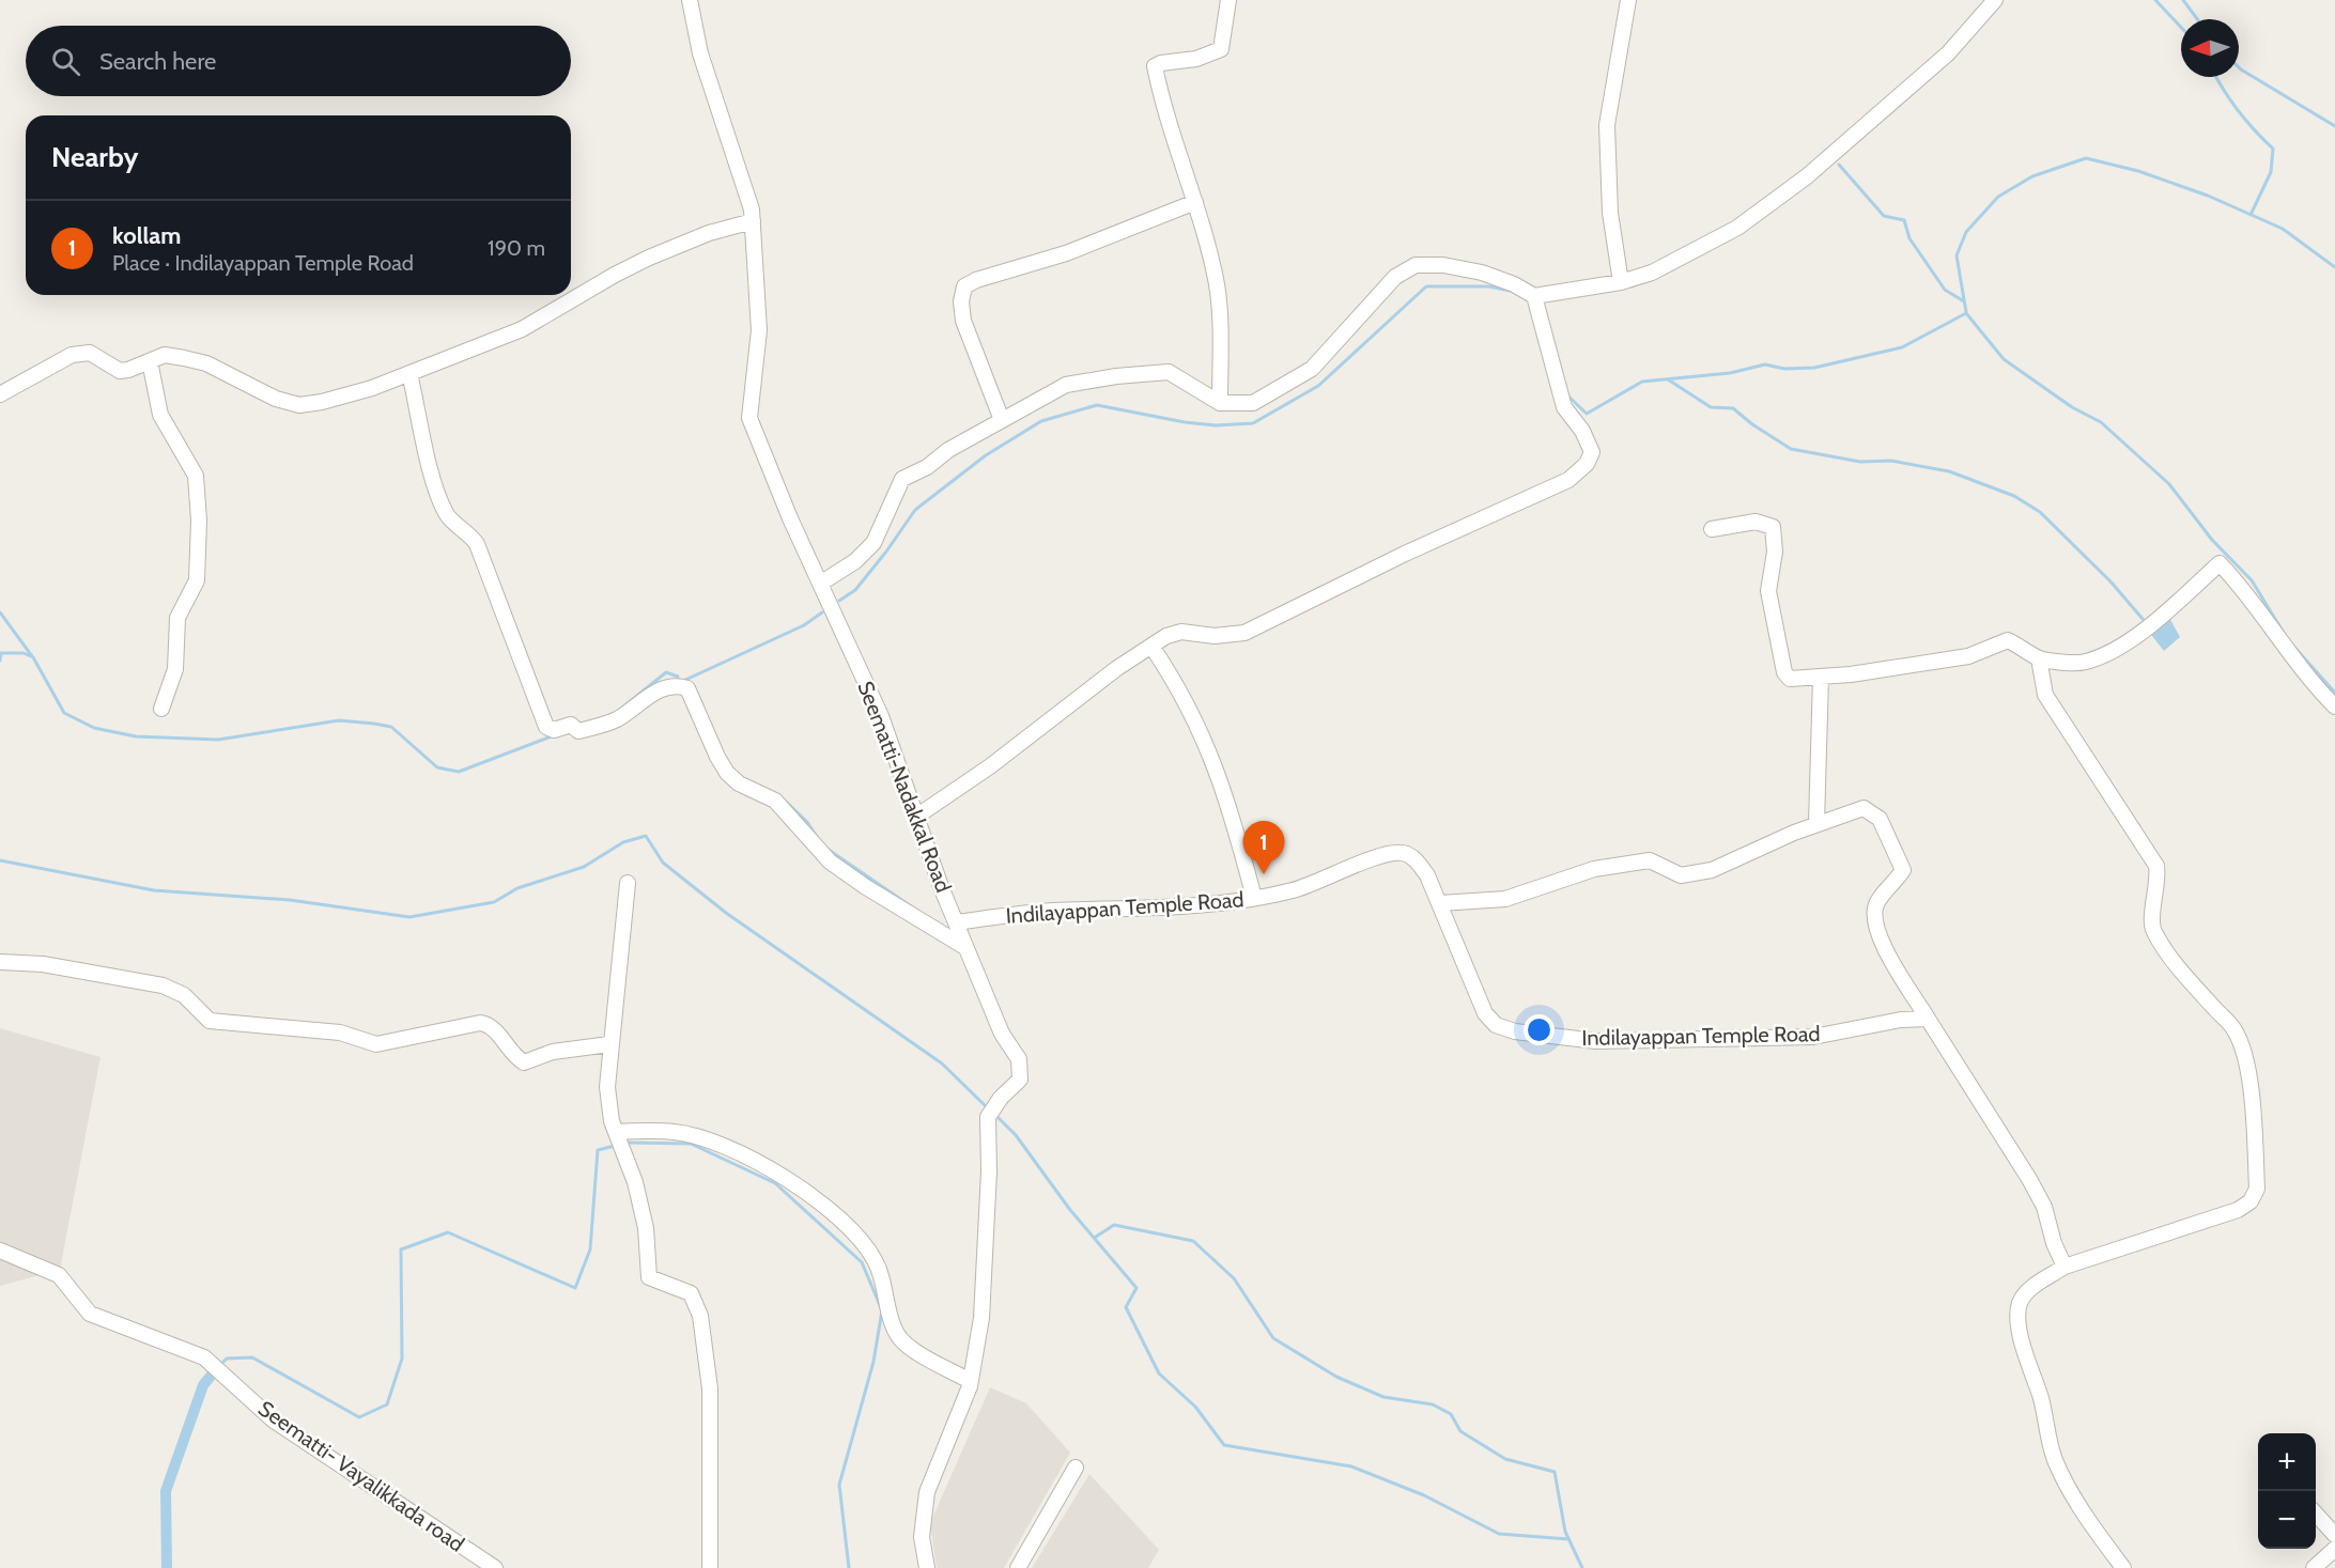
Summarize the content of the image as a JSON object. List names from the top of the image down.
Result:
{
  "streets": {
    "street": ["Seematti-Nadakkal Road", "Indilayappan Temple Road", "Seematti- Vayalikkada road"]
  },
  "crossings": [
    ["Seematti-Nadakkal Road", "Indilayappan Temple Road"]
  ],
  "north": "left",
  "page": {
    "search": "Search here",
    "heading": "Nearby",
    "list": [
      {
        "mark": "1",
        "name": "kollam",
        "note": "Place · Indilayappan Temple Road",
        "value": "190 m"
      }
    ],
    "pins": "1",
    "map_buttons": ["+", "−"]
  }
}
